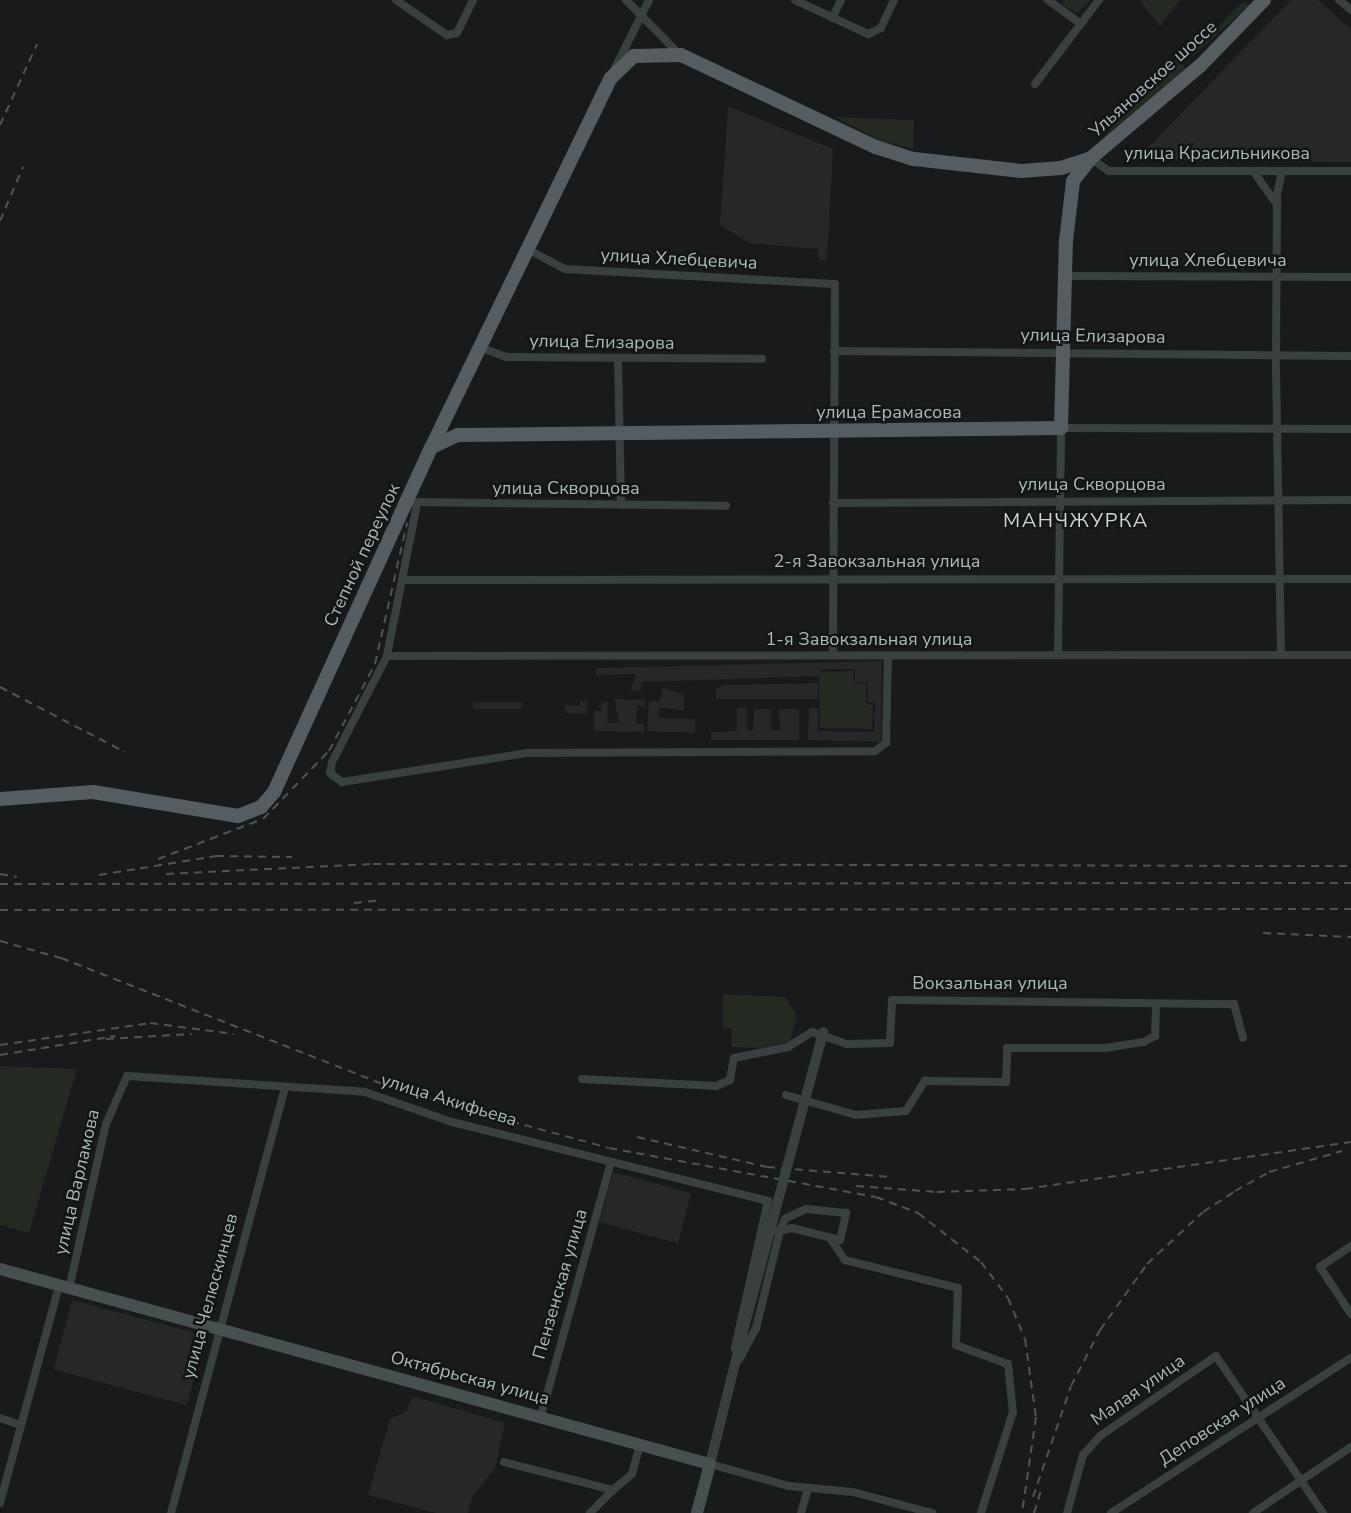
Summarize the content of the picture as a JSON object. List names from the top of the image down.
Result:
{
  "streets": {
    "main road": [
      "Ульяновское шоссе",
      "улица Ерамасова",
      "Степной переулок",
      "Октябрьская улица"
    ],
    "street": [
      "улица Красильникова",
      "улица Хлебцевича",
      "улица Елизарова",
      "улица Скворцова",
      "2-я Завокзальная улица",
      "1-я Завокзальная улица",
      "Вокзальная улица",
      "улица Акифьева",
      "улица Варламова",
      "Пензенская улица",
      "улица Челюскинцев",
      "Малая улица",
      "Деповская улица"
    ]
  },
  "crossings": [
    ["Ульяновское шоссе", "улица Красильникова"],
    ["улица Хлебцевича", "улица Елизарова"],
    ["улица Хлебцевича", "Степной переулок"],
    ["улица Елизарова", "Степной переулок"],
    ["улица Ерамасова", "Степной переулок"],
    ["улица Скворцова", "Степной переулок"],
    ["улица Акифьева", "улица Варламова"],
    ["улица Акифьева", "Пензенская улица"],
    ["улица Акифьева", "улица Челюскинцев"],
    ["улица Варламова", "Октябрьская улица"],
    ["Пензенская улица", "Октябрьская улица"],
    ["улица Челюскинцев", "Октябрьская улица"],
    ["Малая улица", "Деповская улица"]
  ],
  "districts": ["МАНЧЖУРКА"]
}
